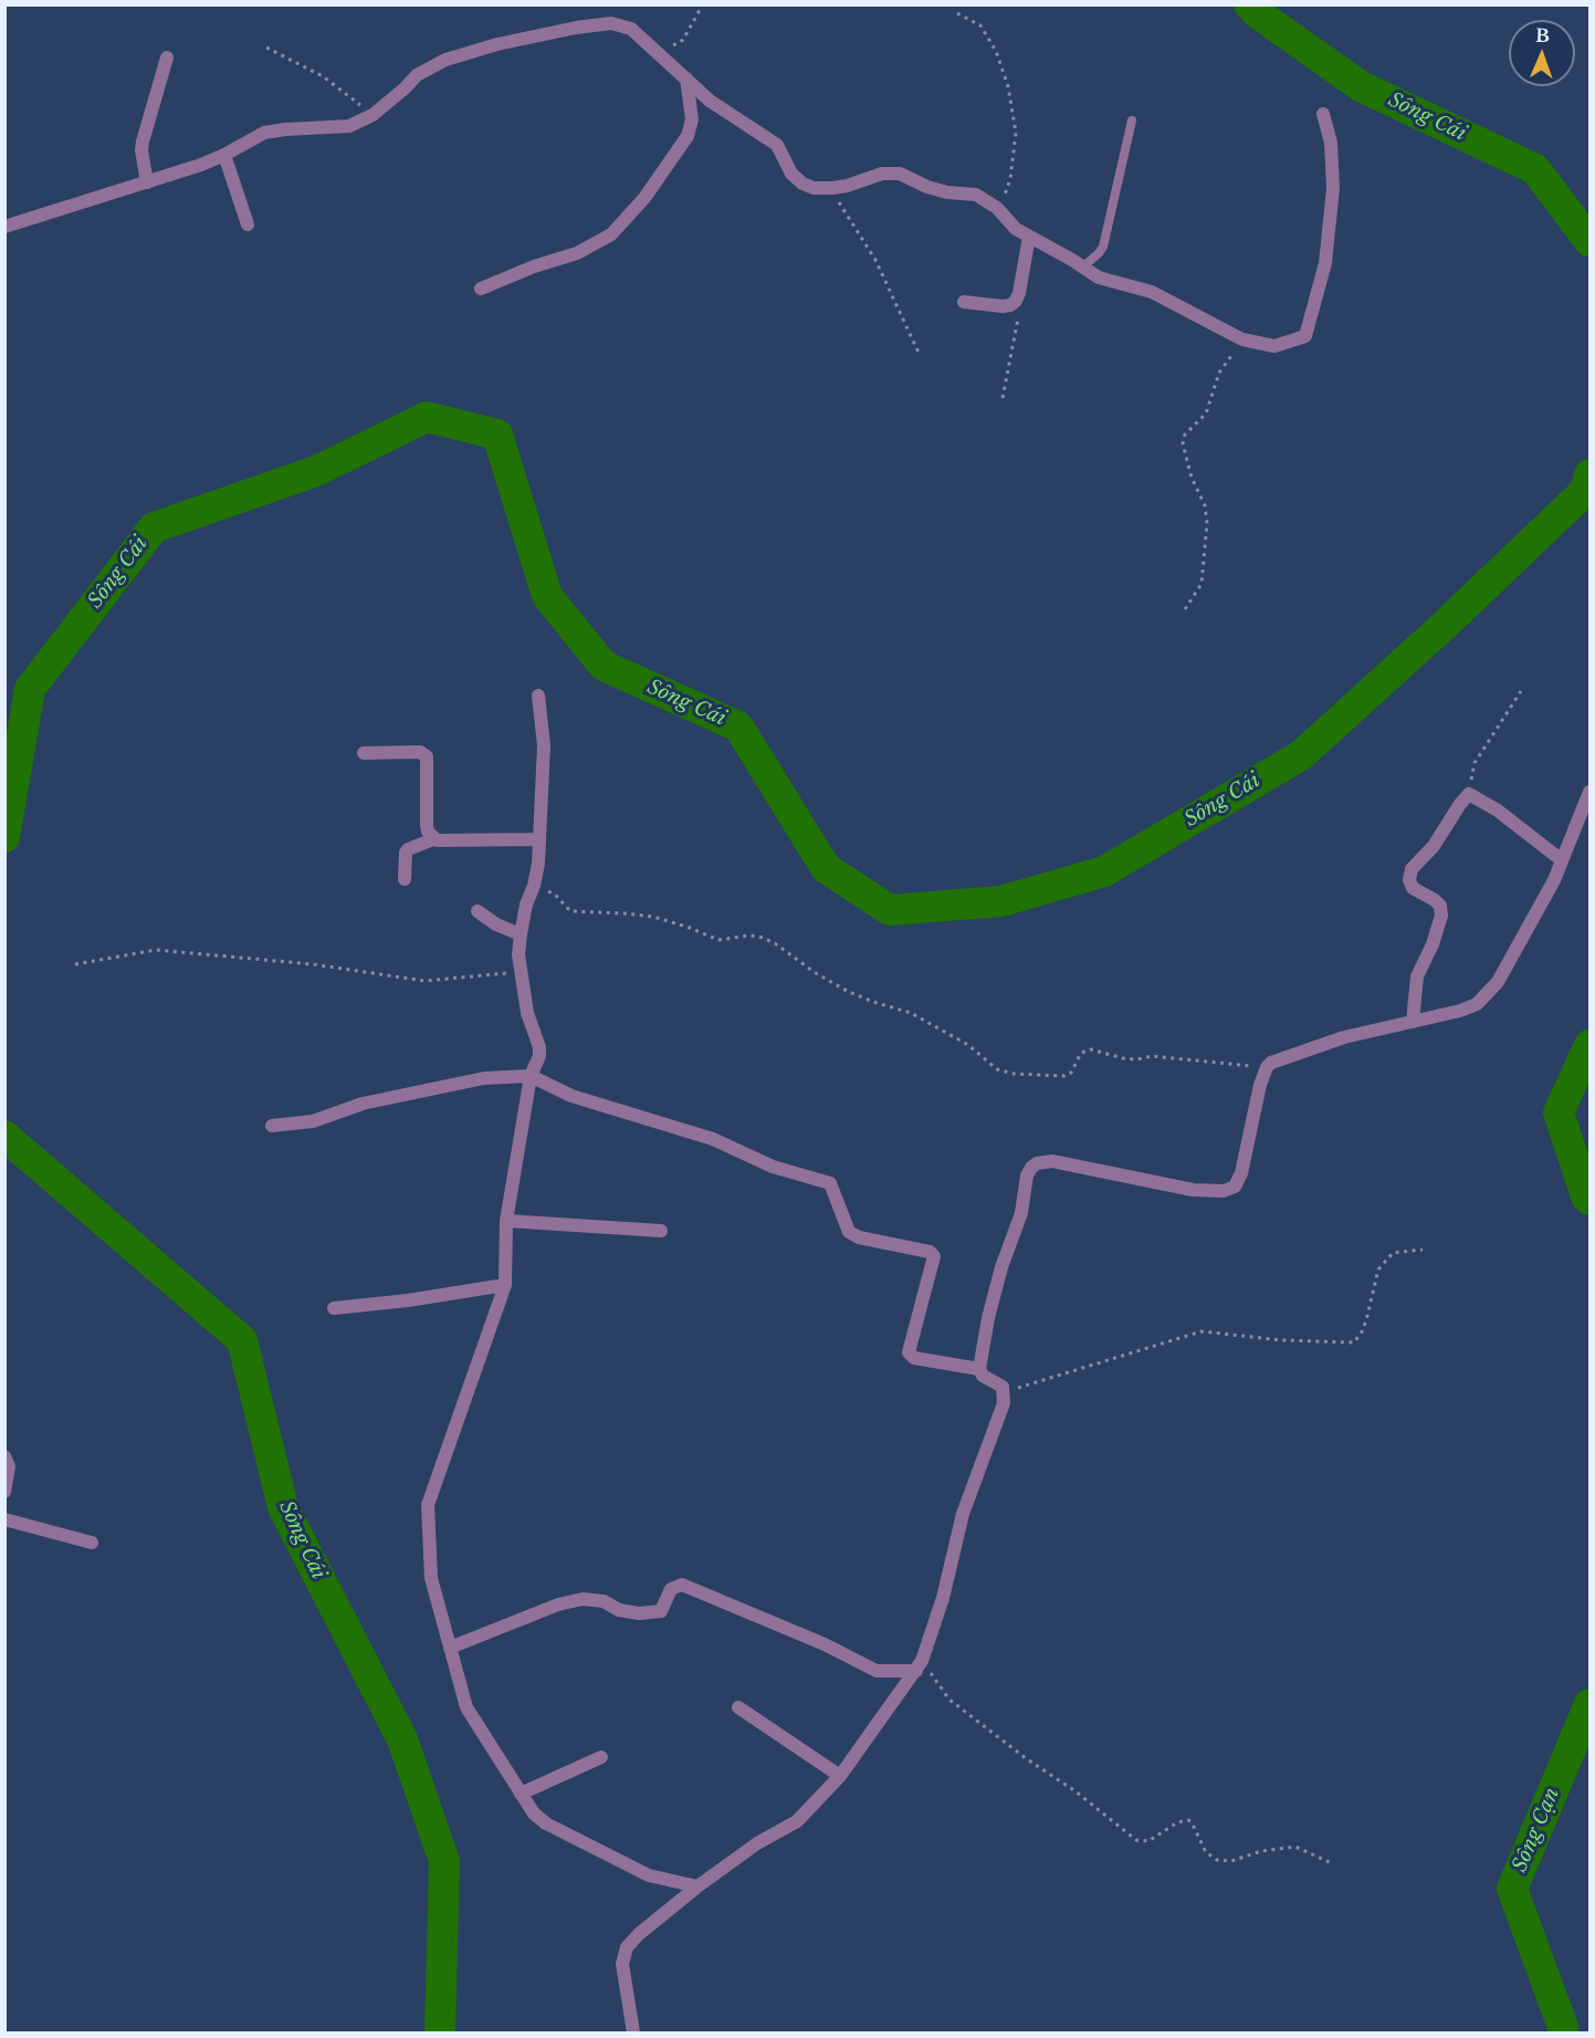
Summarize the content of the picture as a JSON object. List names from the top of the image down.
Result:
{
  "water": ["Sông Cái", "Sông Cạn"],
  "north": "top"
}
